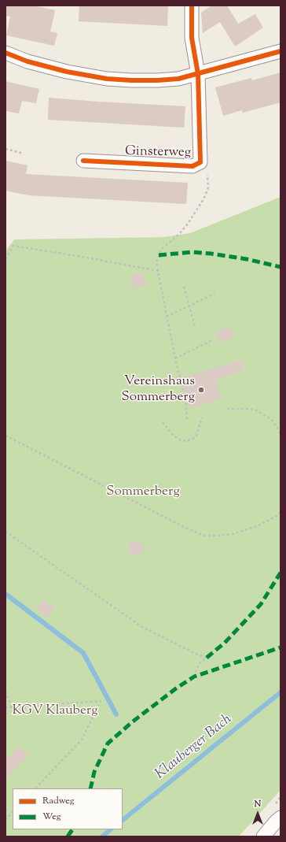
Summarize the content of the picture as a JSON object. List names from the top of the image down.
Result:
{
  "streets": {
    "street": ["Ginsterweg"]
  },
  "water": ["Klauberger Bach"],
  "parks": ["Sommerberg", "KGV Klauberg"],
  "places": ["Vereinshaus Sommerberg"],
  "legend": ["Radweg", "Weg"],
  "north": "top"
}
